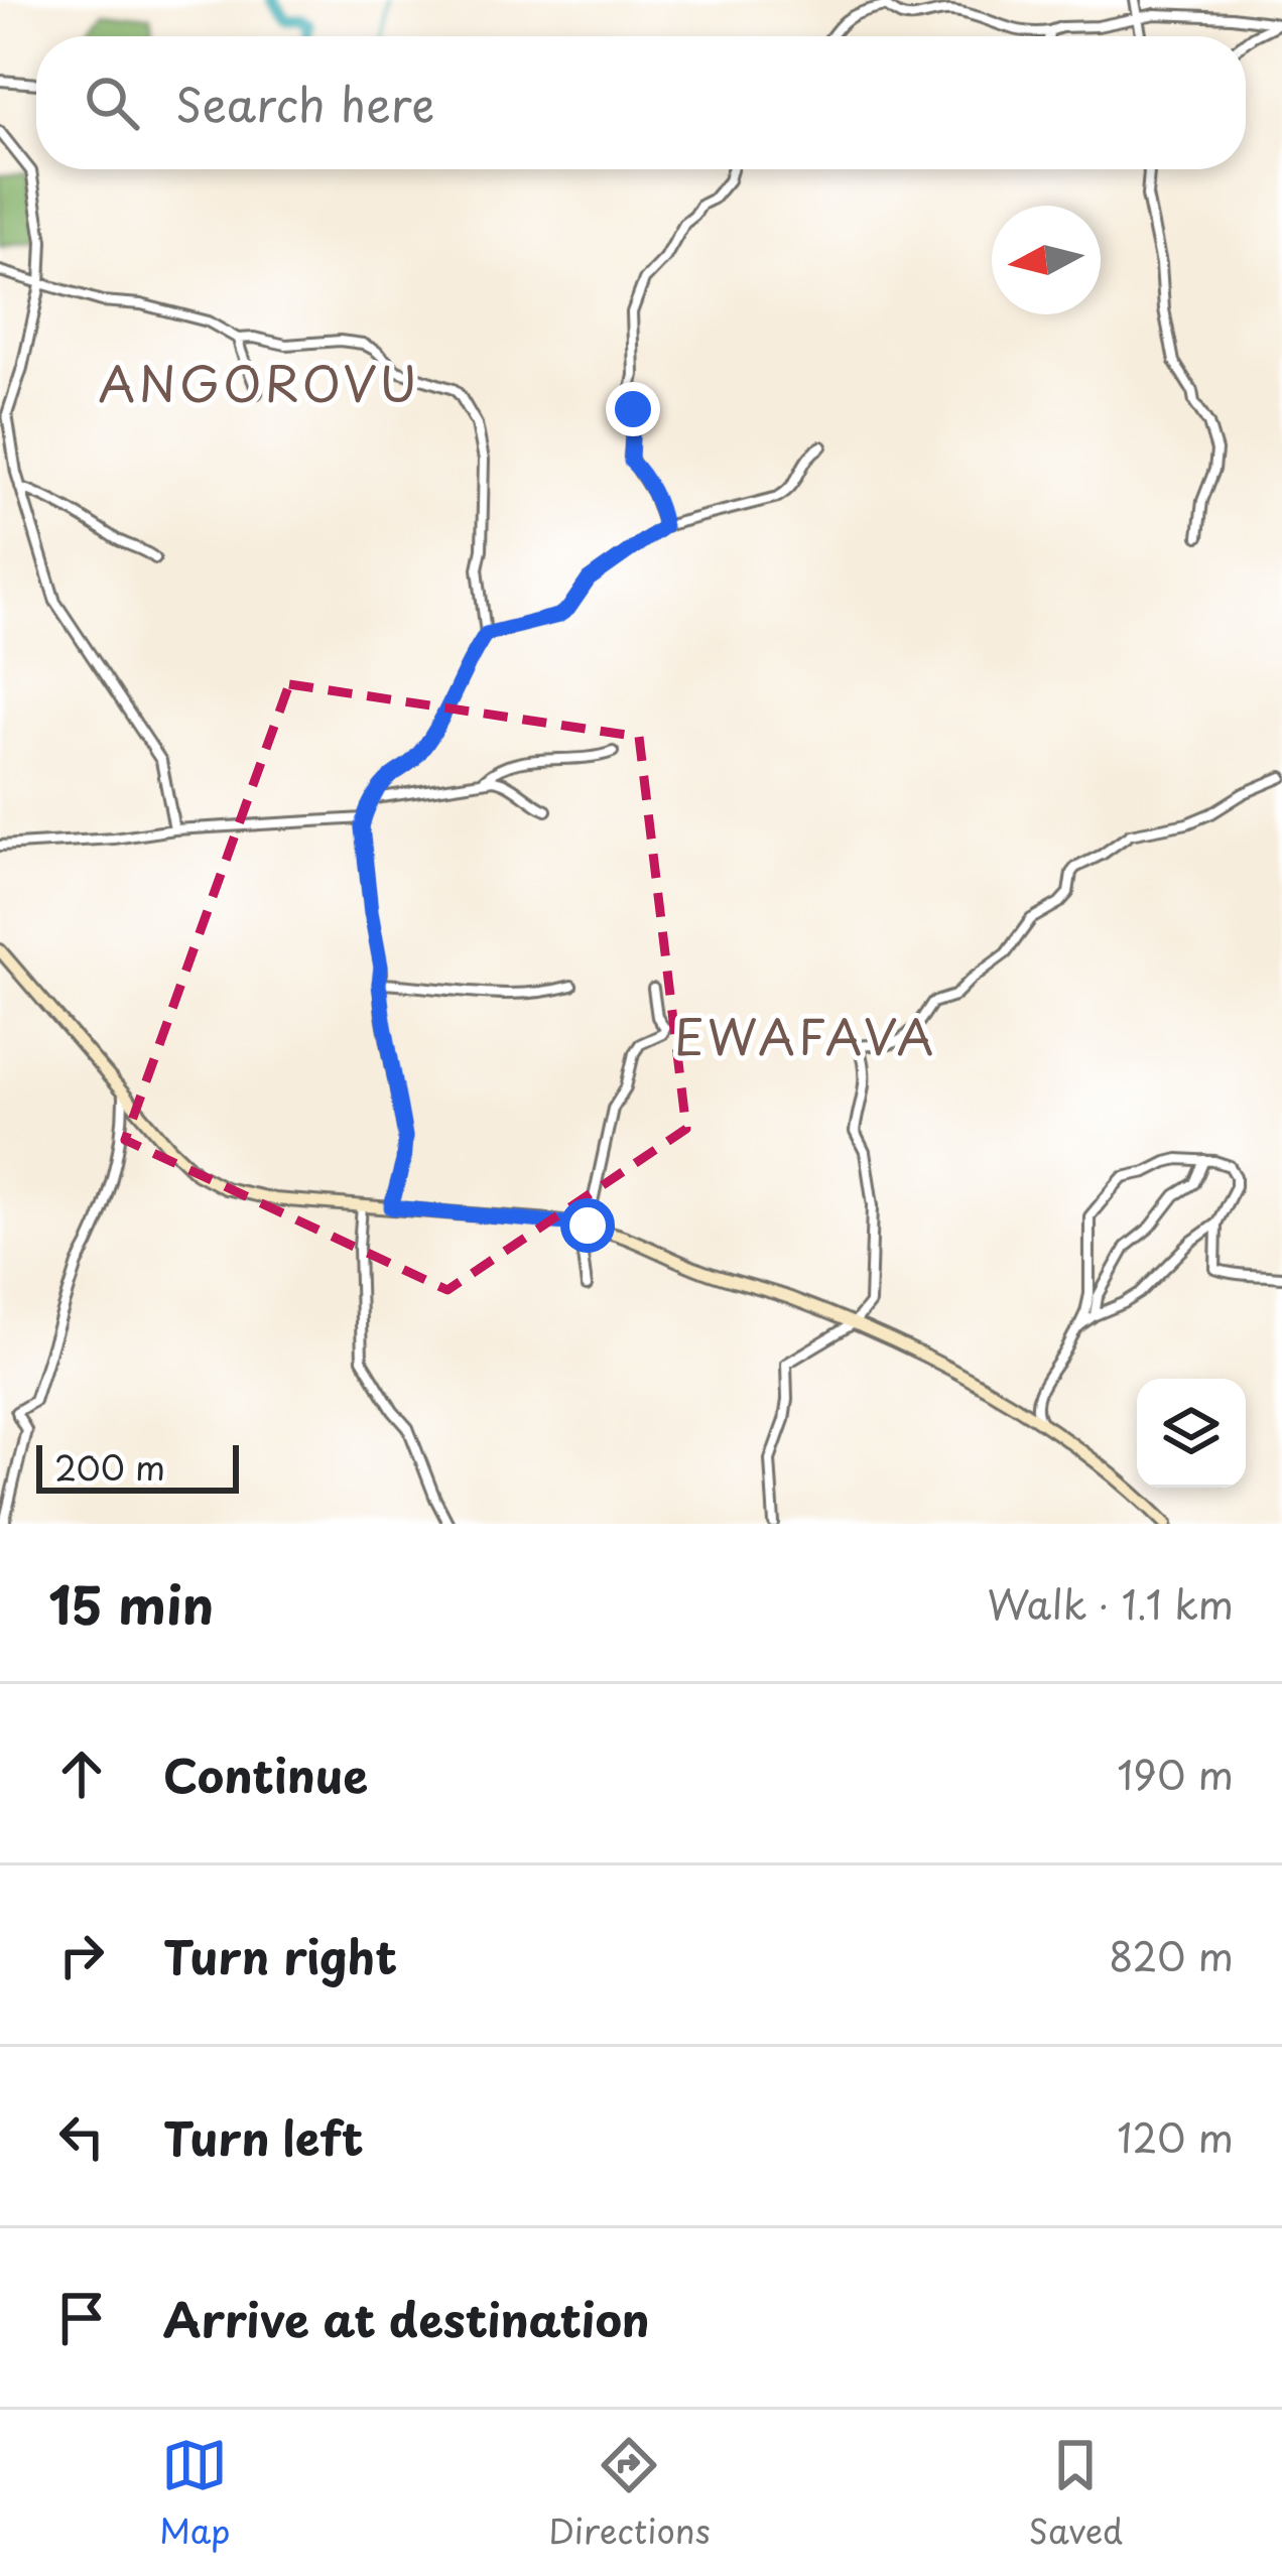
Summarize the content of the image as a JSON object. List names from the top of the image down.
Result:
{
  "districts": ["ANGOROVU", "EWAFAVA"],
  "scale_bar": "200 m",
  "north": "left",
  "page": {
    "search": "Search here",
    "scale": "200 m",
    "heading": ["15 min", "Walk · 1.1 km"],
    "list": [
      ["Continue", "190 m"],
      ["Turn right", "820 m"],
      ["Turn left", "120 m"],
      "Arrive at destination"
    ],
    "nav": ["Map", "Directions", "Saved"]
  }
}
